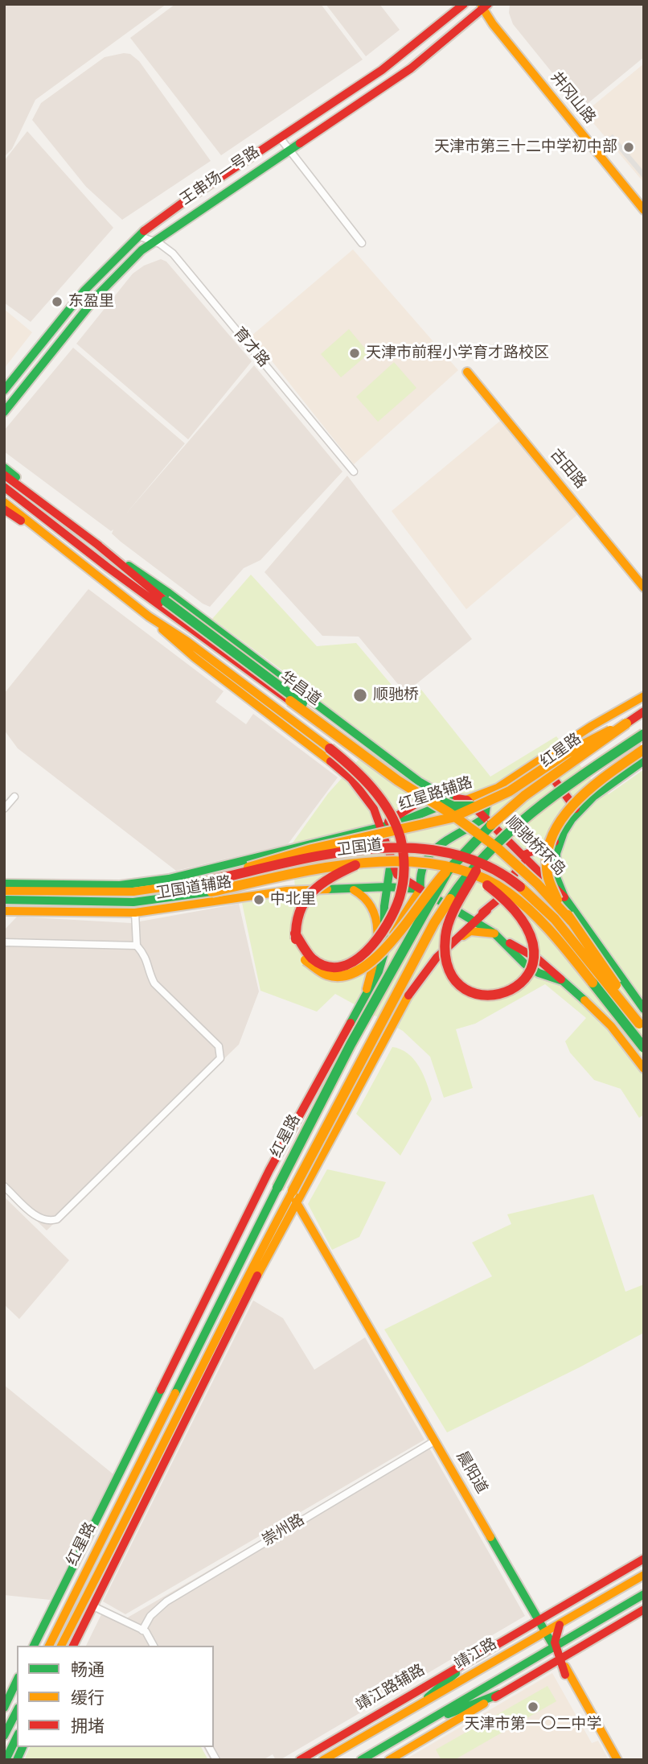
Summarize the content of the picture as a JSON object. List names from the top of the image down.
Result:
{
  "streets": {
    "main road": [
      "井冈山路",
      "王串场一号路",
      "古田路",
      "华昌道",
      "红星路",
      "红星路辅路",
      "顺驰桥环岛",
      "卫国道",
      "卫国道辅路",
      "晨阳道",
      "靖江路",
      "靖江路辅路"
    ],
    "street": ["育才路", "崇州路"]
  },
  "crossings": [
    ["井冈山路", "王串场一号路"],
    ["王串场一号路", "育才路"],
    ["华昌道", "红星路辅路"],
    ["华昌道", "顺驰桥环岛"],
    ["华昌道", "卫国道"],
    ["红星路", "晨阳道"],
    ["红星路辅路", "顺驰桥环岛"],
    ["红星路辅路", "卫国道辅路"],
    ["顺驰桥环岛", "卫国道辅路"],
    ["晨阳道", "崇州路"],
    ["晨阳道", "靖江路"],
    ["晨阳道", "靖江路辅路"]
  ],
  "places": [
    "天津市第三十二中学初中部",
    "东盈里",
    "天津市前程小学育才路校区",
    "顺驰桥",
    "中北里",
    "天津市第一〇二中学"
  ],
  "legend": ["畅通", "缓行", "拥堵"]
}
